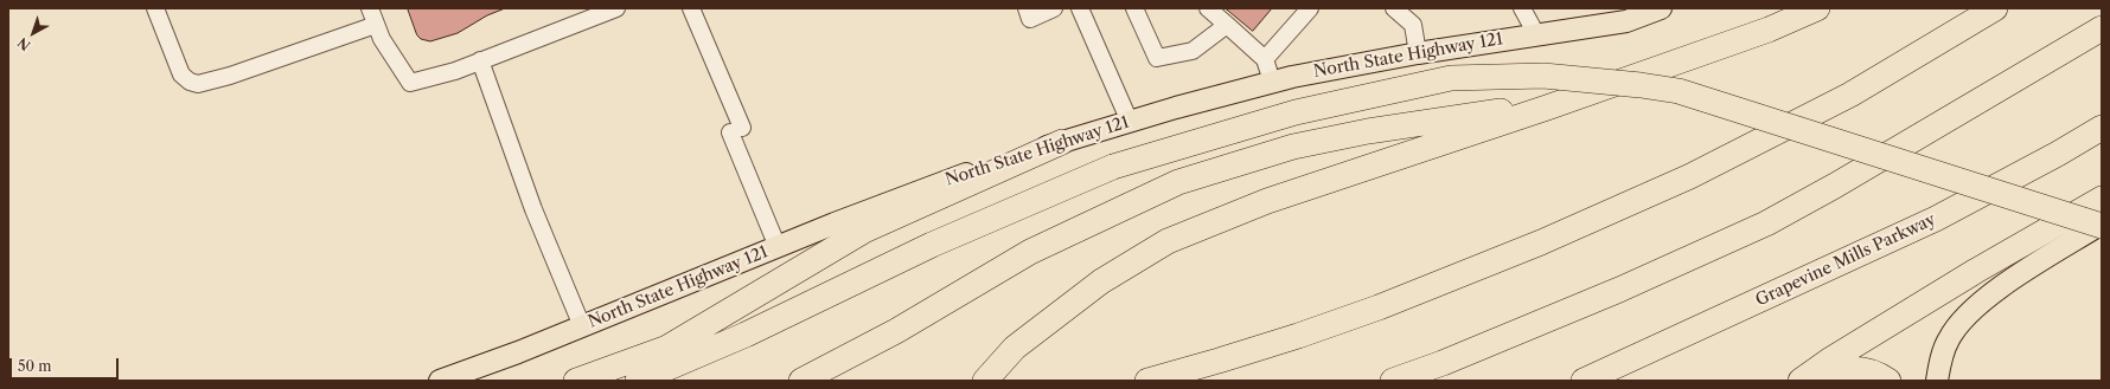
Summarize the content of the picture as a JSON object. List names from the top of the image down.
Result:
{
  "streets": {
    "highway": ["Grapevine Mills Parkway"],
    "main road": ["North State Highway 121"]
  },
  "scale_bar": "50 m",
  "north": "bottom left"
}
